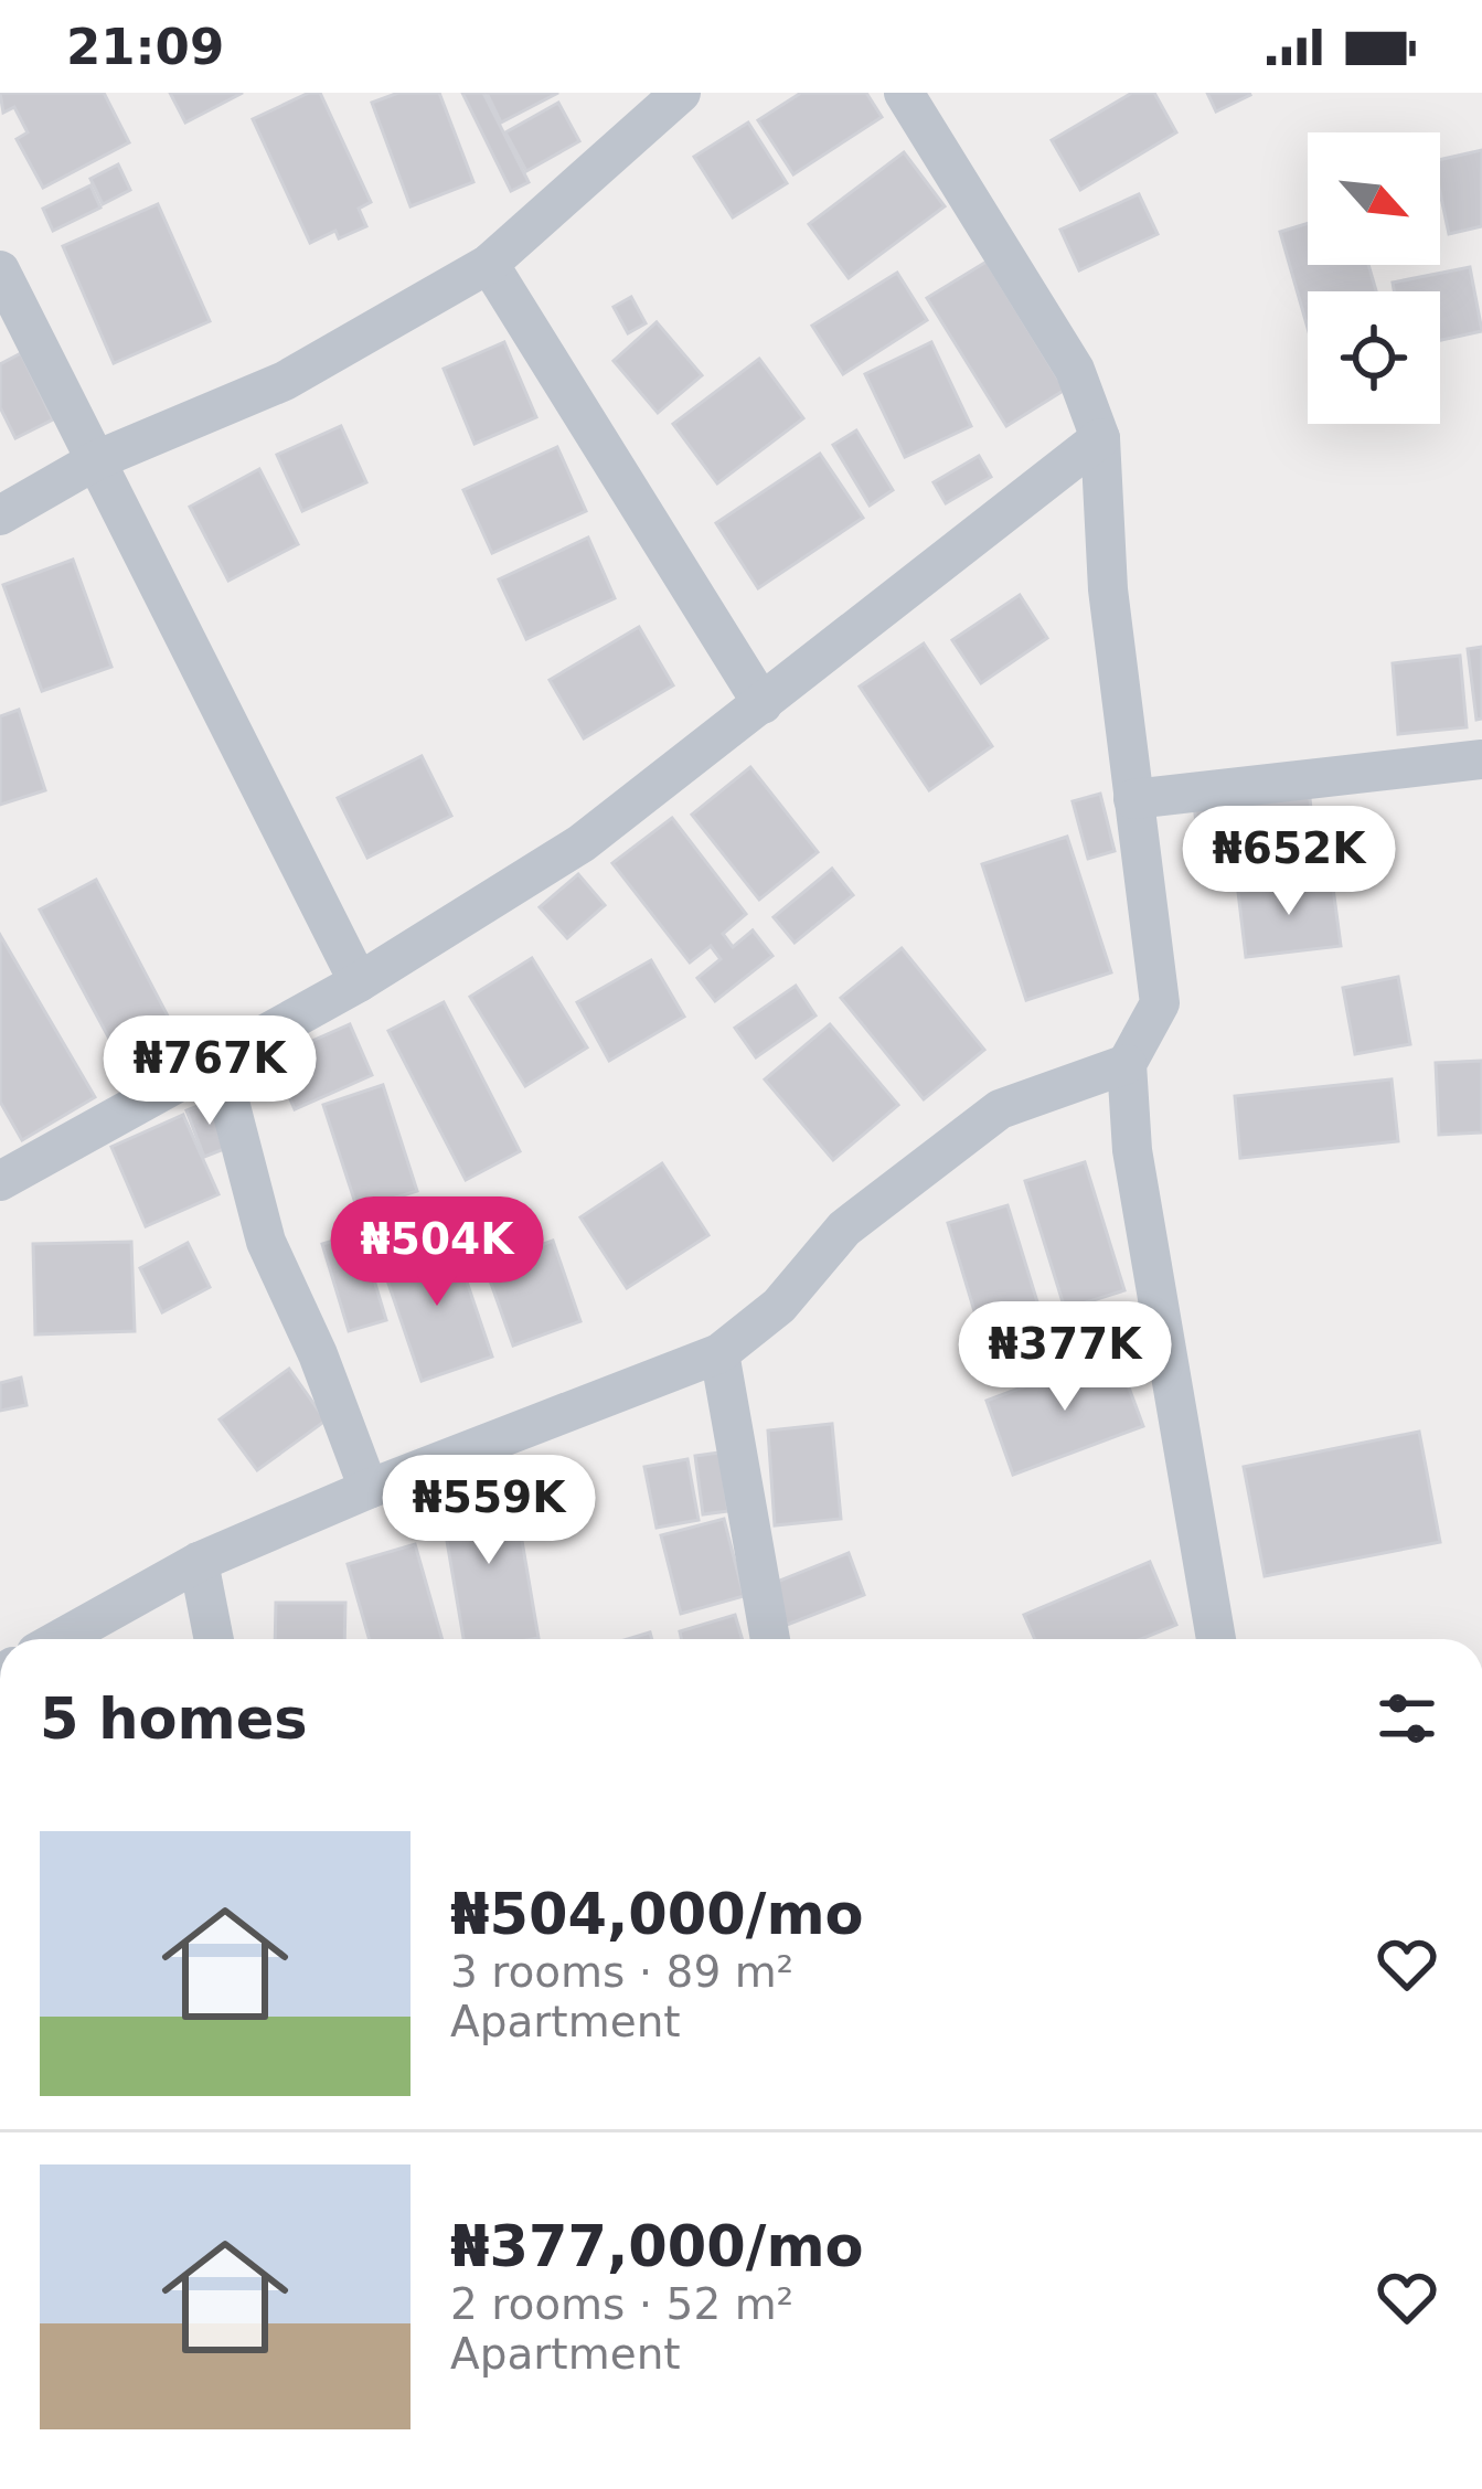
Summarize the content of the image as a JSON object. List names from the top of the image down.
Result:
{
  "north": "bottom right",
  "page": {
    "status": "21:09",
    "price": [
      "₦652K",
      "₦767K",
      "₦504K",
      "₦377K",
      "₦559K"
    ],
    "heading": "5 homes",
    "list": [
      {
        "name": "₦504,000/mo",
        "note": "3 rooms · 89 m² · Apartment"
      },
      {
        "name": "₦377,000/mo",
        "note": "2 rooms · 52 m² · Apartment"
      }
    ]
  }
}
